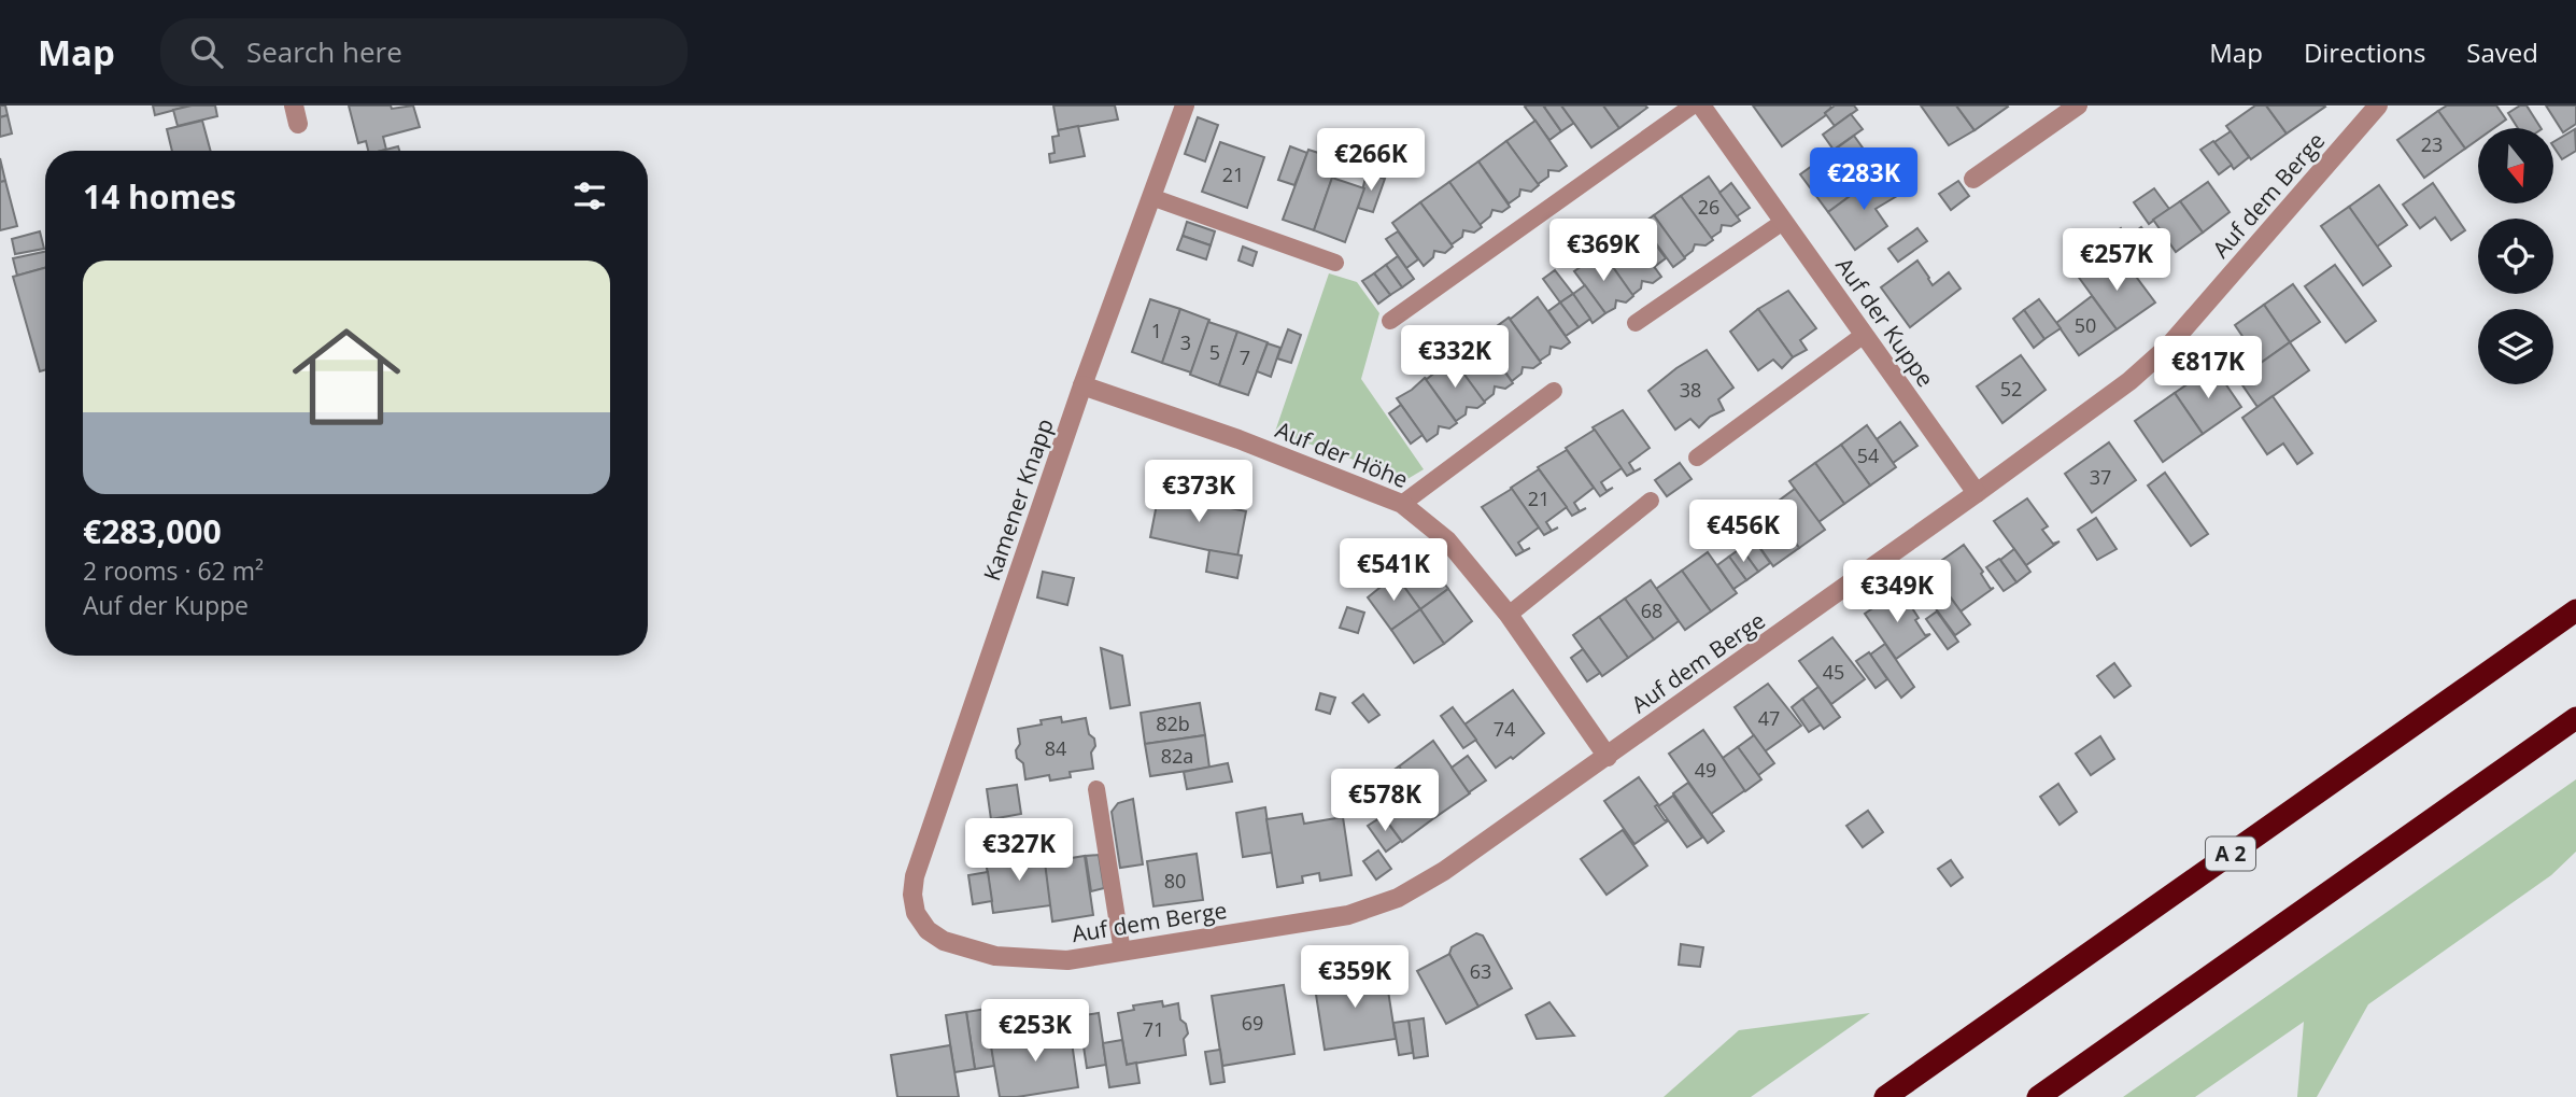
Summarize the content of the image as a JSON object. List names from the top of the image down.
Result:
{
  "streets": {
    "highway": ["A 2"],
    "street": [
      "Auf dem Berge",
      "Auf der Kuppe",
      "Auf der Höhe",
      "Kamener Knapp"
    ]
  },
  "crossings": [
    ["Auf dem Berge", "Auf der Kuppe"],
    ["Auf dem Berge", "Auf der Höhe"],
    ["Auf dem Berge", "Kamener Knapp"],
    ["Auf der Höhe", "Kamener Knapp"]
  ],
  "house_numbers": [
    "23",
    "21",
    "26",
    "50",
    "1",
    "3",
    "5",
    "7",
    "52",
    "38",
    "54",
    "37",
    "21",
    "68",
    "45",
    "47",
    "82b",
    "74",
    "84",
    "82a",
    "49",
    "80",
    "63",
    "69",
    "71"
  ],
  "north": "bottom",
  "page": {
    "header": "Map",
    "search": "Search here",
    "nav": ["Map", "Directions", "Saved"],
    "price": [
      "€266K",
      "€283K",
      "€369K",
      "€257K",
      "€332K",
      "€817K",
      "€373K",
      "€456K",
      "€541K",
      "€349K",
      "€578K",
      "€327K",
      "€359K",
      "€253K"
    ],
    "heading": "14 homes",
    "list": [
      {
        "name": "€283,000",
        "note": "2 rooms · 62 m² · Auf der Kuppe"
      }
    ]
  }
}
